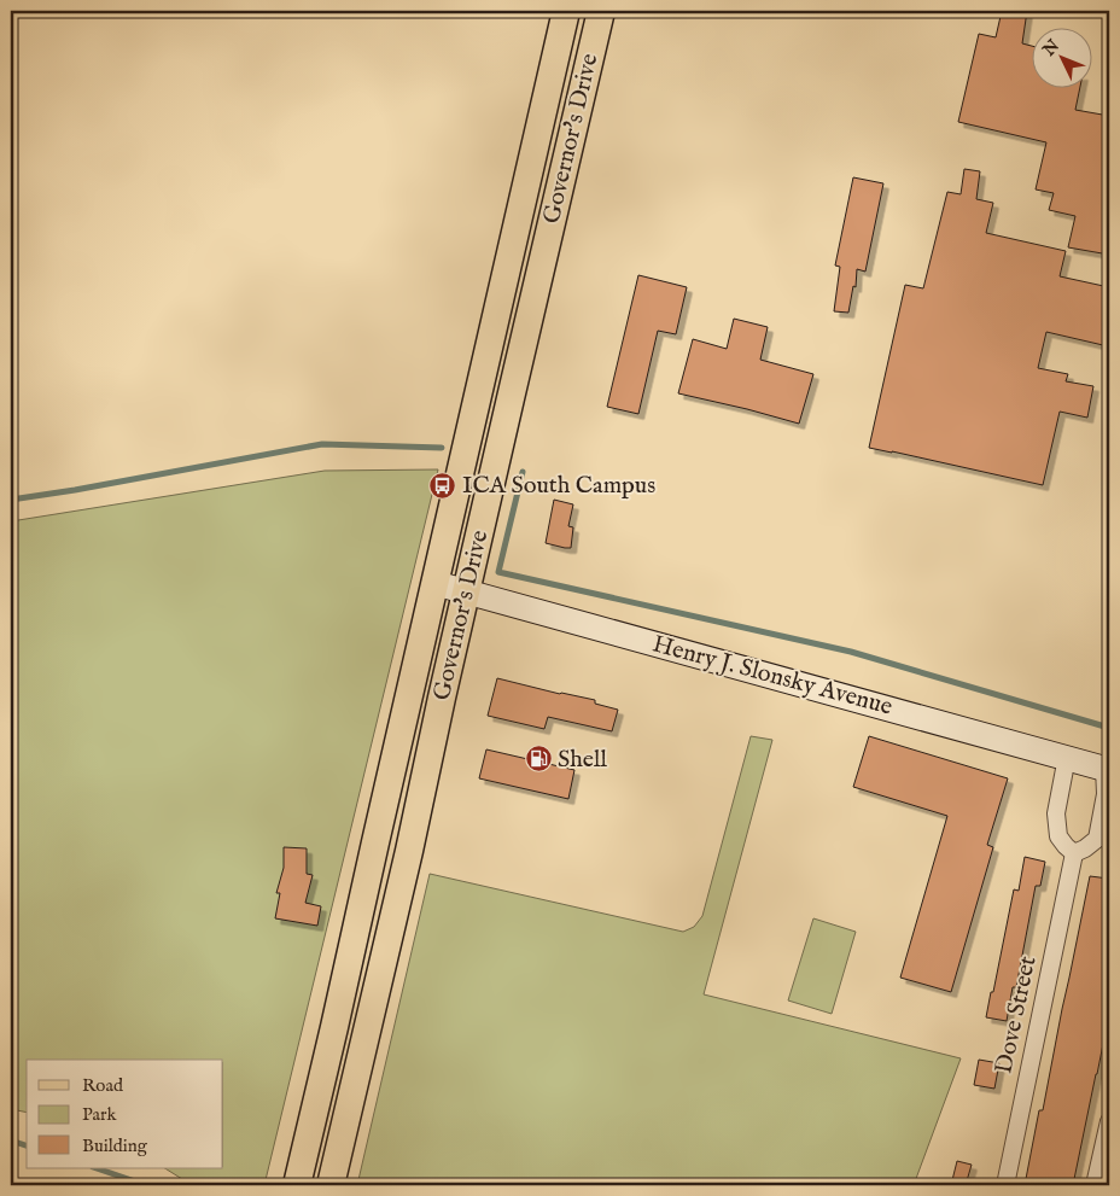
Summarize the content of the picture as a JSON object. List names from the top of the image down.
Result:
{
  "streets": {
    "main road": ["Governor's Drive"],
    "street": ["Henry J. Slonsky Avenue", "Dove Street"]
  },
  "crossings": [
    ["Governor's Drive", "Henry J. Slonsky Avenue"]
  ],
  "places": {
    "bus stop": ["ICA South Campus"],
    "fuel station": ["Shell"]
  },
  "legend": ["Road", "Park", "Building"],
  "north": "top left"
}
